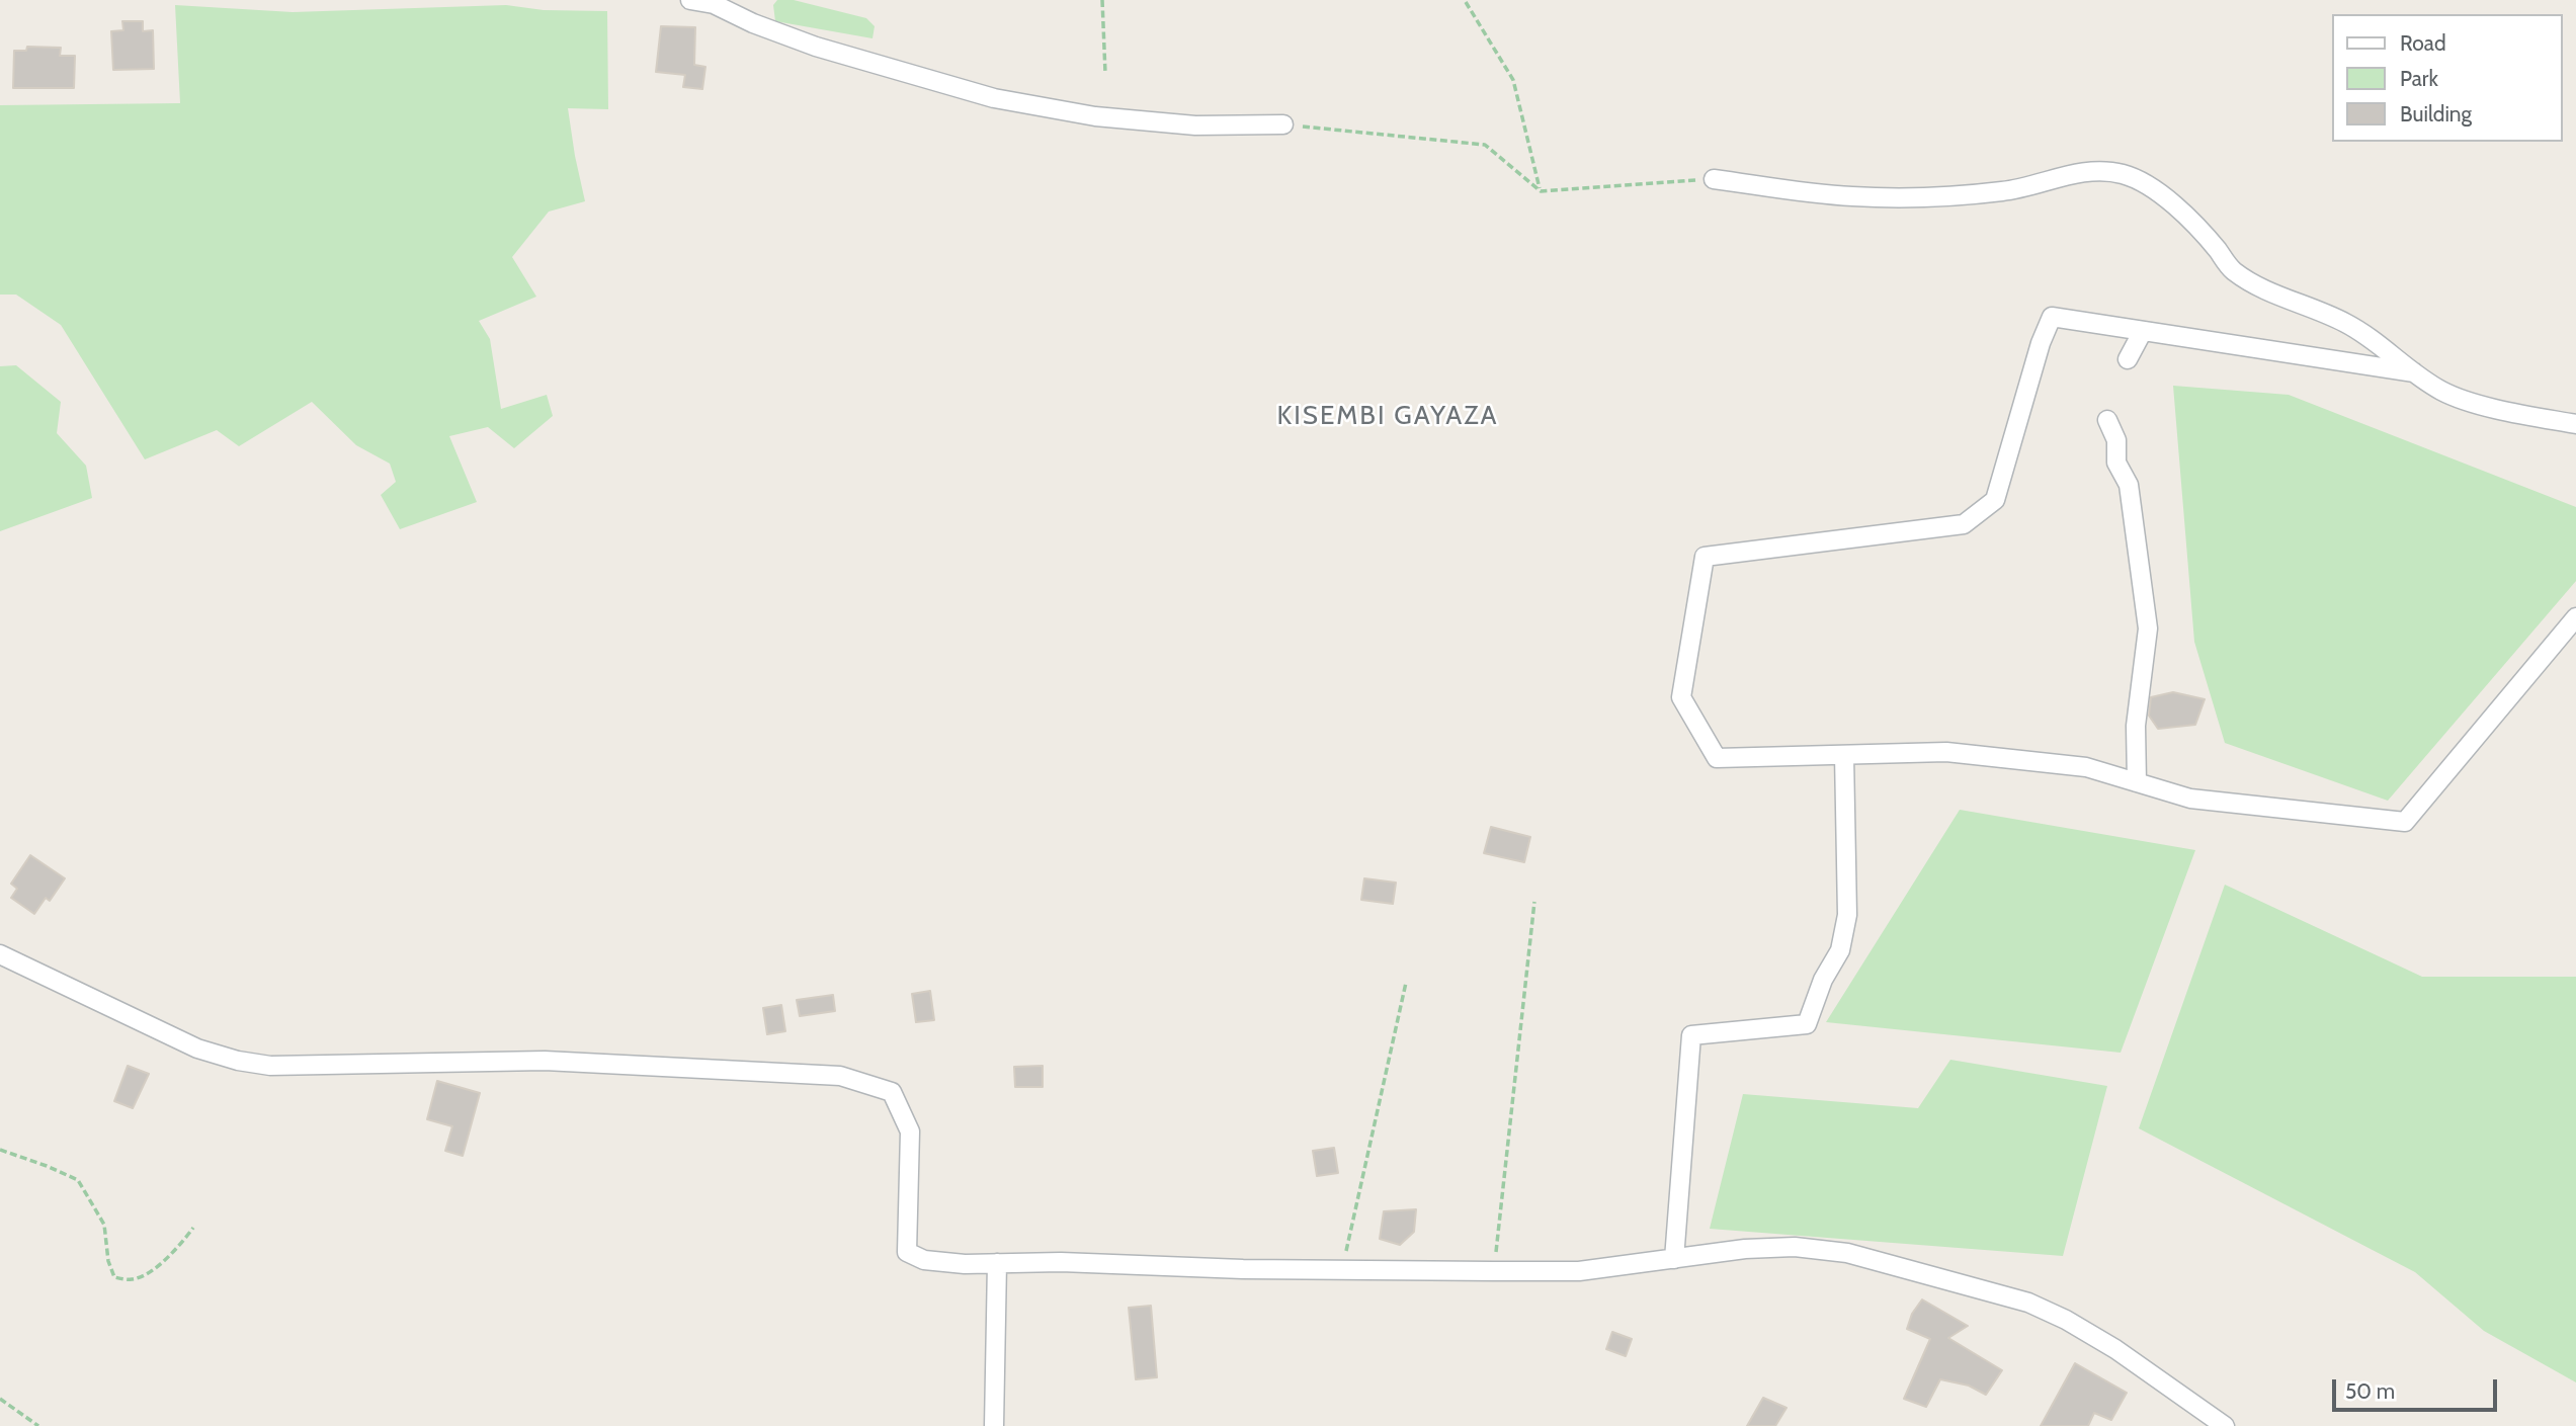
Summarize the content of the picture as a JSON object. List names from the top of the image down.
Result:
{
  "districts": ["KISEMBI GAYAZA"],
  "legend": ["Road", "Park", "Building"],
  "scale_bar": "50 m"
}
